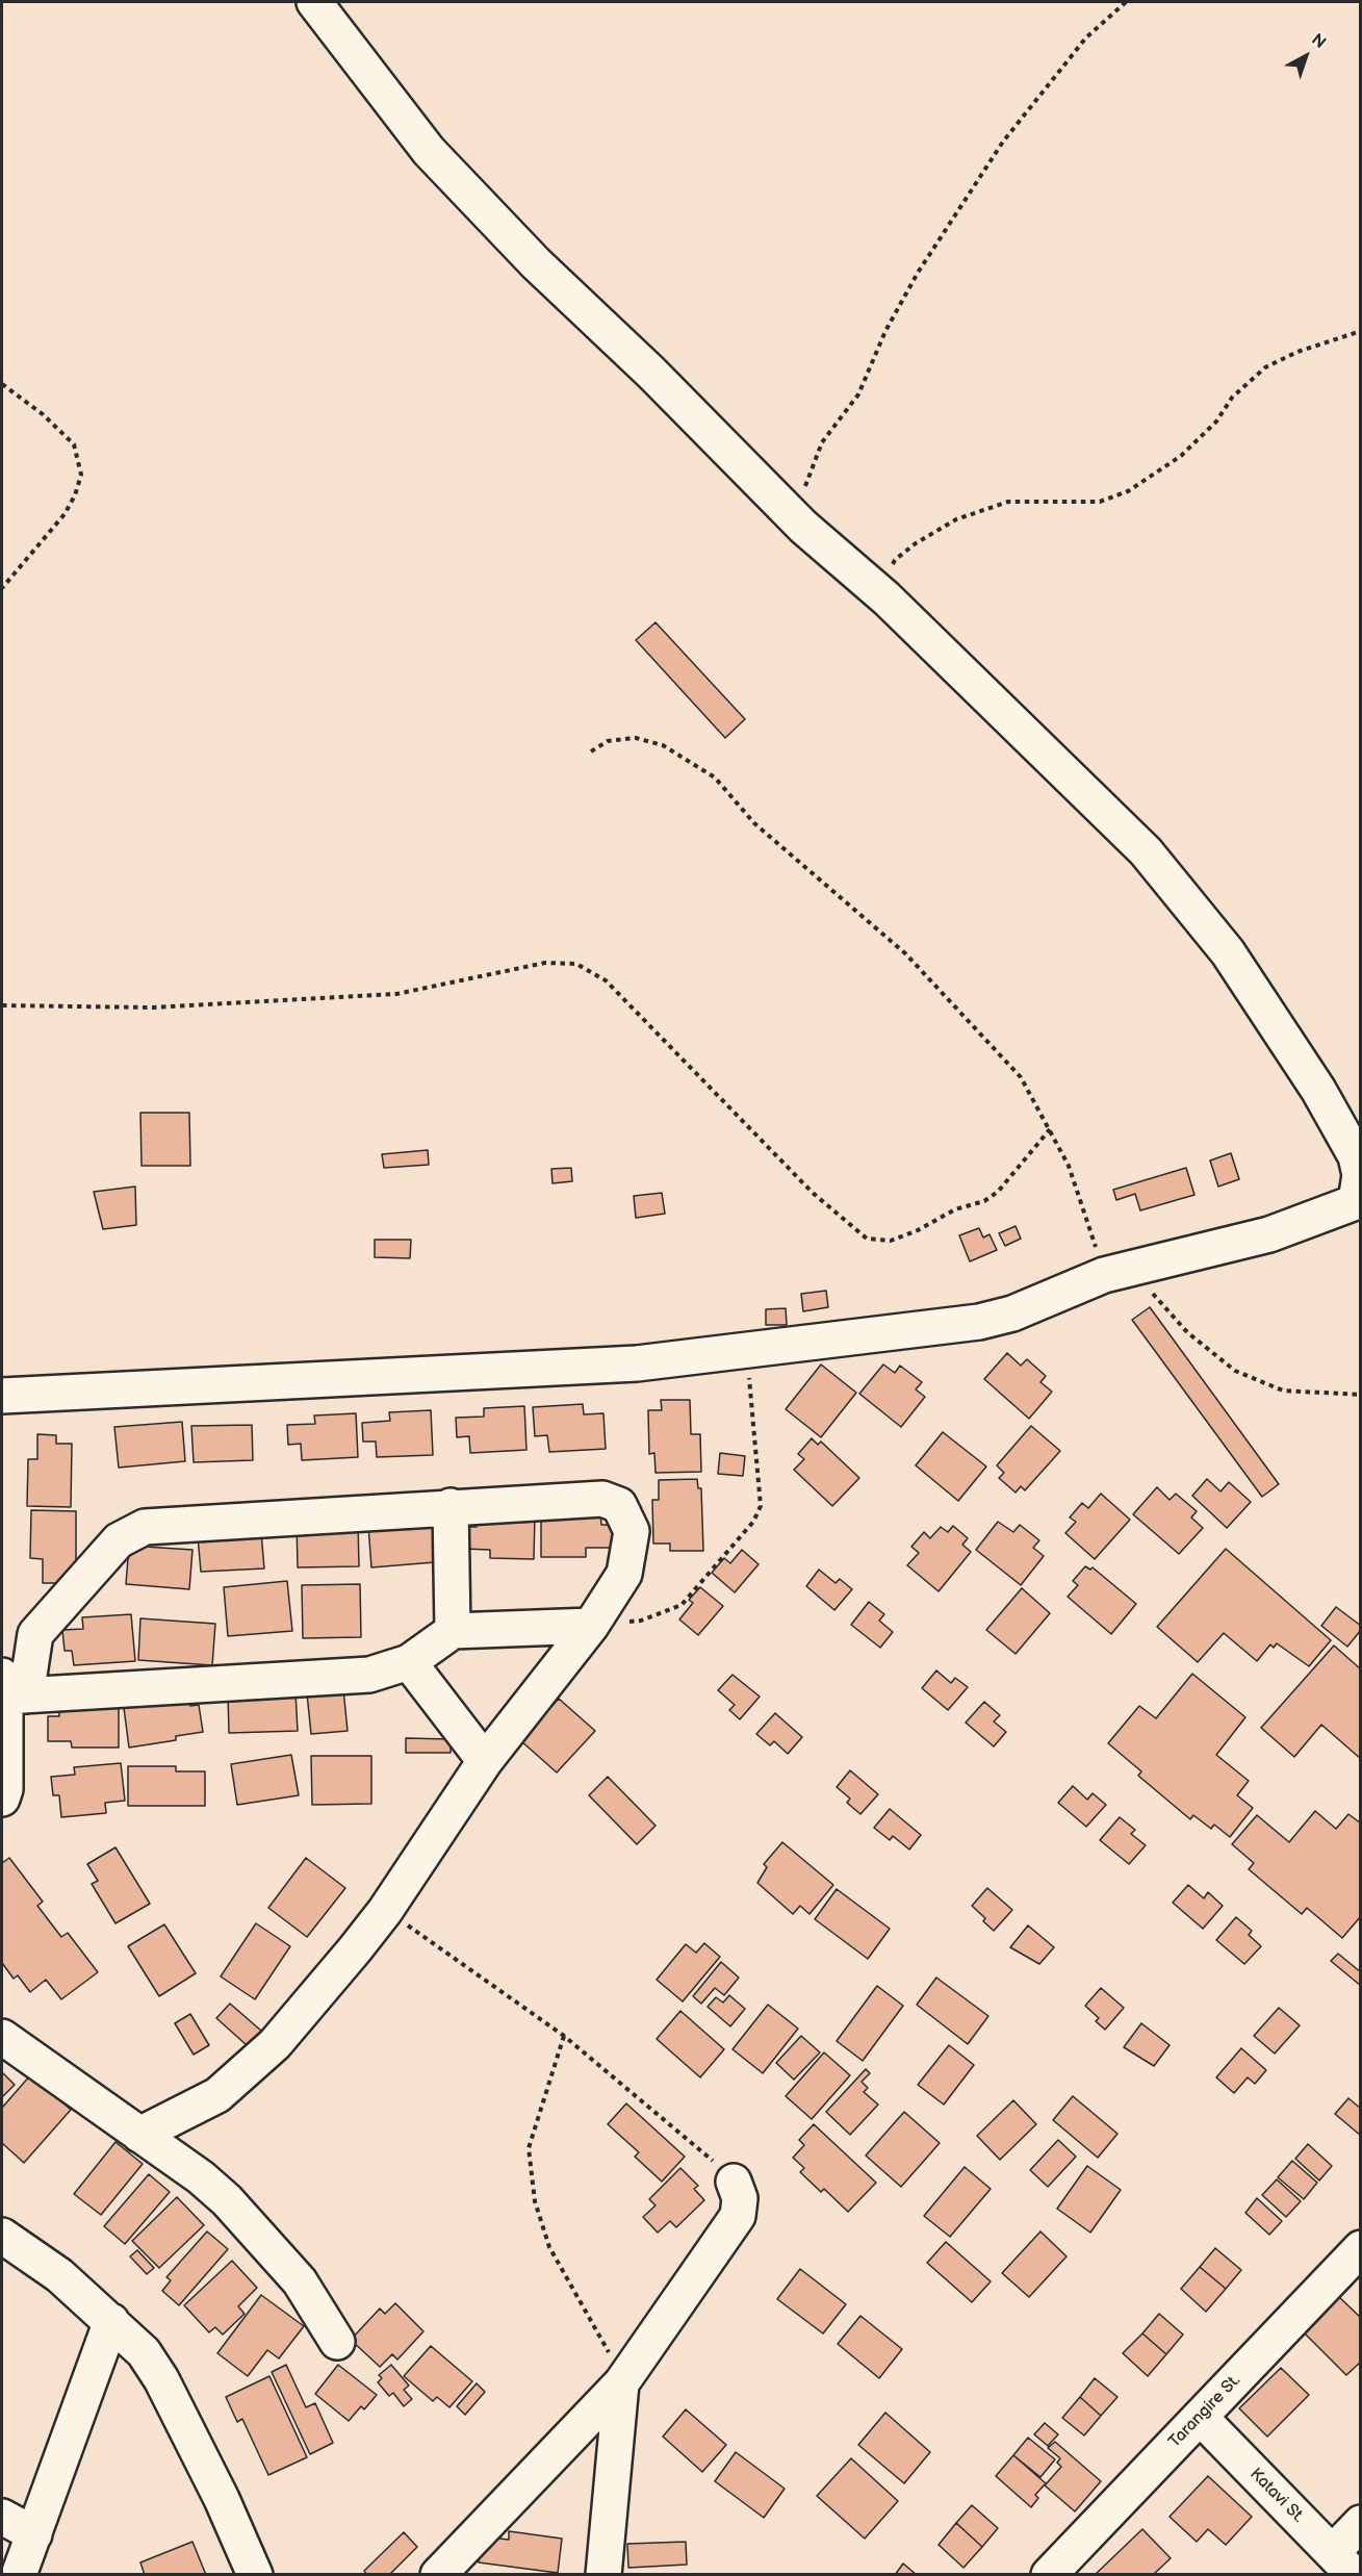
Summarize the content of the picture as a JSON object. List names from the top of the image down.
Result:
{
  "streets": {
    "street": ["Tarangire St.", "Katavi St."]
  },
  "crossings": [
    ["Tarangire St.", "Katavi St."]
  ],
  "north": "top right"
}
